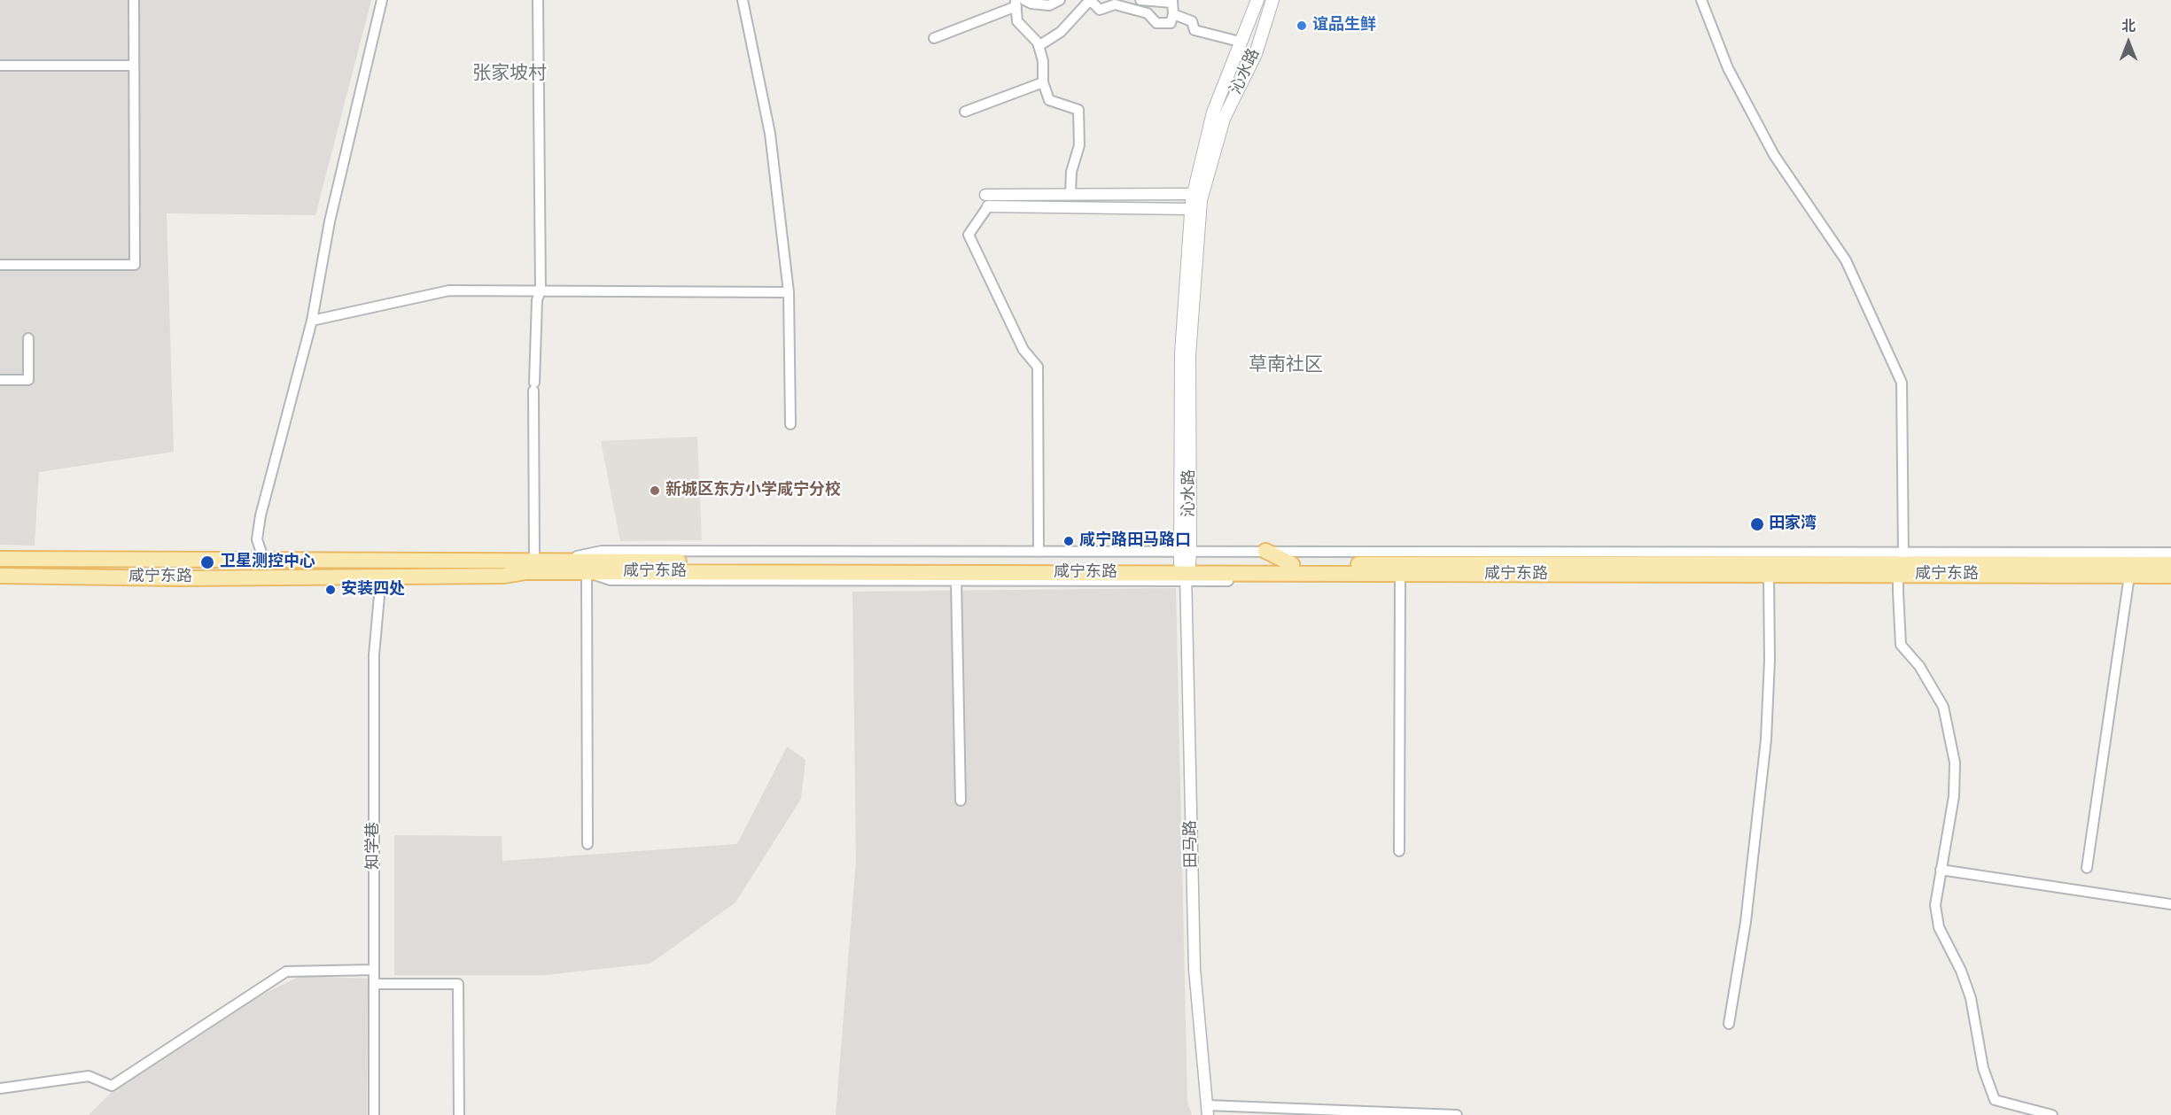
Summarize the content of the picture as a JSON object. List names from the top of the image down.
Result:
{
  "streets": {
    "main road": ["沁水路", "咸宁东路"],
    "street": ["田马路", "知学巷"]
  },
  "crossings": [
    ["沁水路", "咸宁东路"],
    ["沁水路", "田马路"],
    ["咸宁东路", "田马路"],
    ["咸宁东路", "知学巷"]
  ],
  "districts": ["张家坡村", "草南社区"],
  "places": [
    "谊品生鲜",
    "新城区东方小学咸宁分校",
    "田家湾",
    "咸宁路田马路口",
    "卫星测控中心",
    "安装四处"
  ],
  "north": "top"
}
